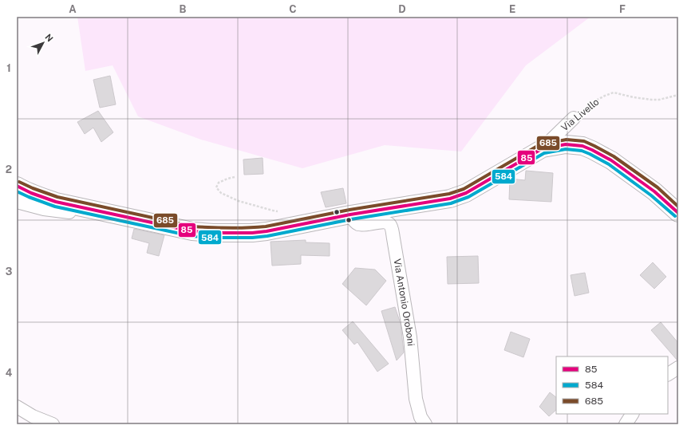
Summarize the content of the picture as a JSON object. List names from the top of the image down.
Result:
{
  "streets": {
    "street": ["Via Livello", "Via Antonio Oroboni"]
  },
  "lines": ["transit line 685", "transit line 85", "transit line 584"],
  "legend": ["85", "584", "685"],
  "north": "top right",
  "grid": {
    "columns": [
      "A",
      "B",
      "C",
      "D",
      "E",
      "F"
    ],
    "rows": [
      "1",
      "2",
      "3",
      "4"
    ]
  }
}
